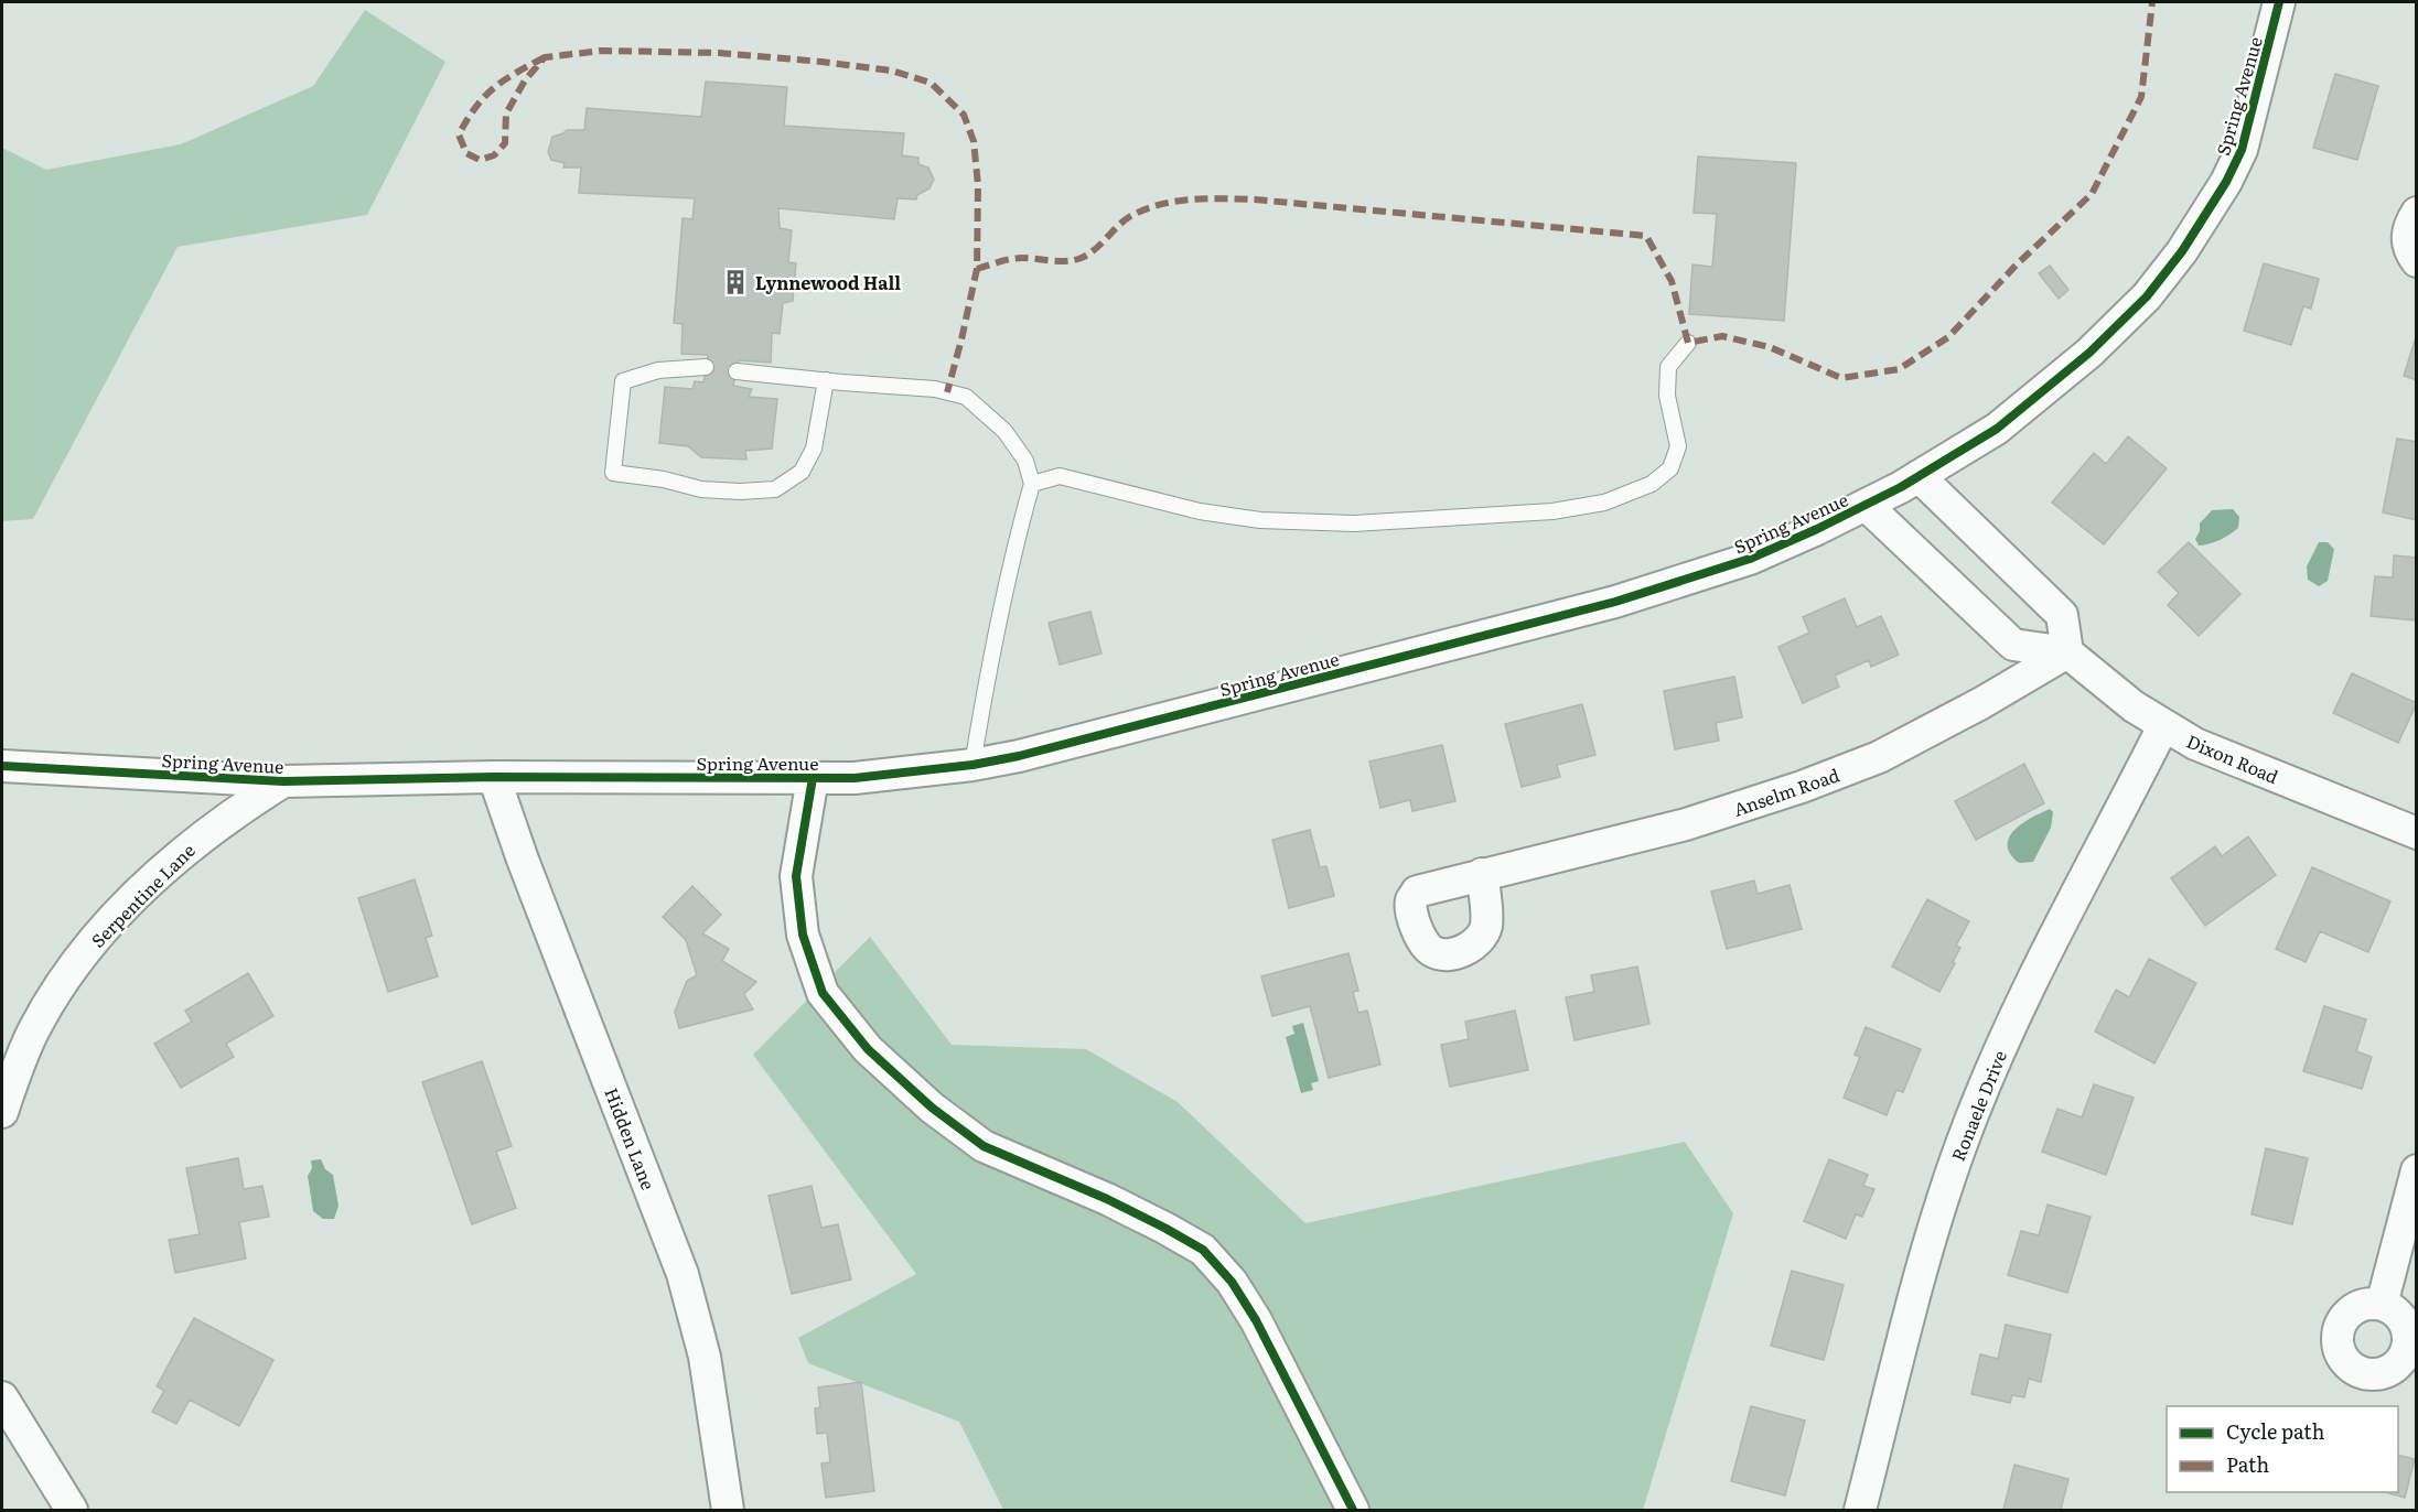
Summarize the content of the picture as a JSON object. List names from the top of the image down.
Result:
{
  "streets": {
    "street": [
      "Spring Avenue",
      "Dixon Road",
      "Anselm Road",
      "Serpentine Lane",
      "Ronaele Drive",
      "Hidden Lane"
    ]
  },
  "crossings": [
    ["Spring Avenue", "Serpentine Lane"],
    ["Spring Avenue", "Hidden Lane"],
    ["Dixon Road", "Anselm Road"],
    ["Dixon Road", "Ronaele Drive"]
  ],
  "places": {
    "building": ["Lynnewood Hall"]
  },
  "legend": ["Cycle path", "Path"]
}
